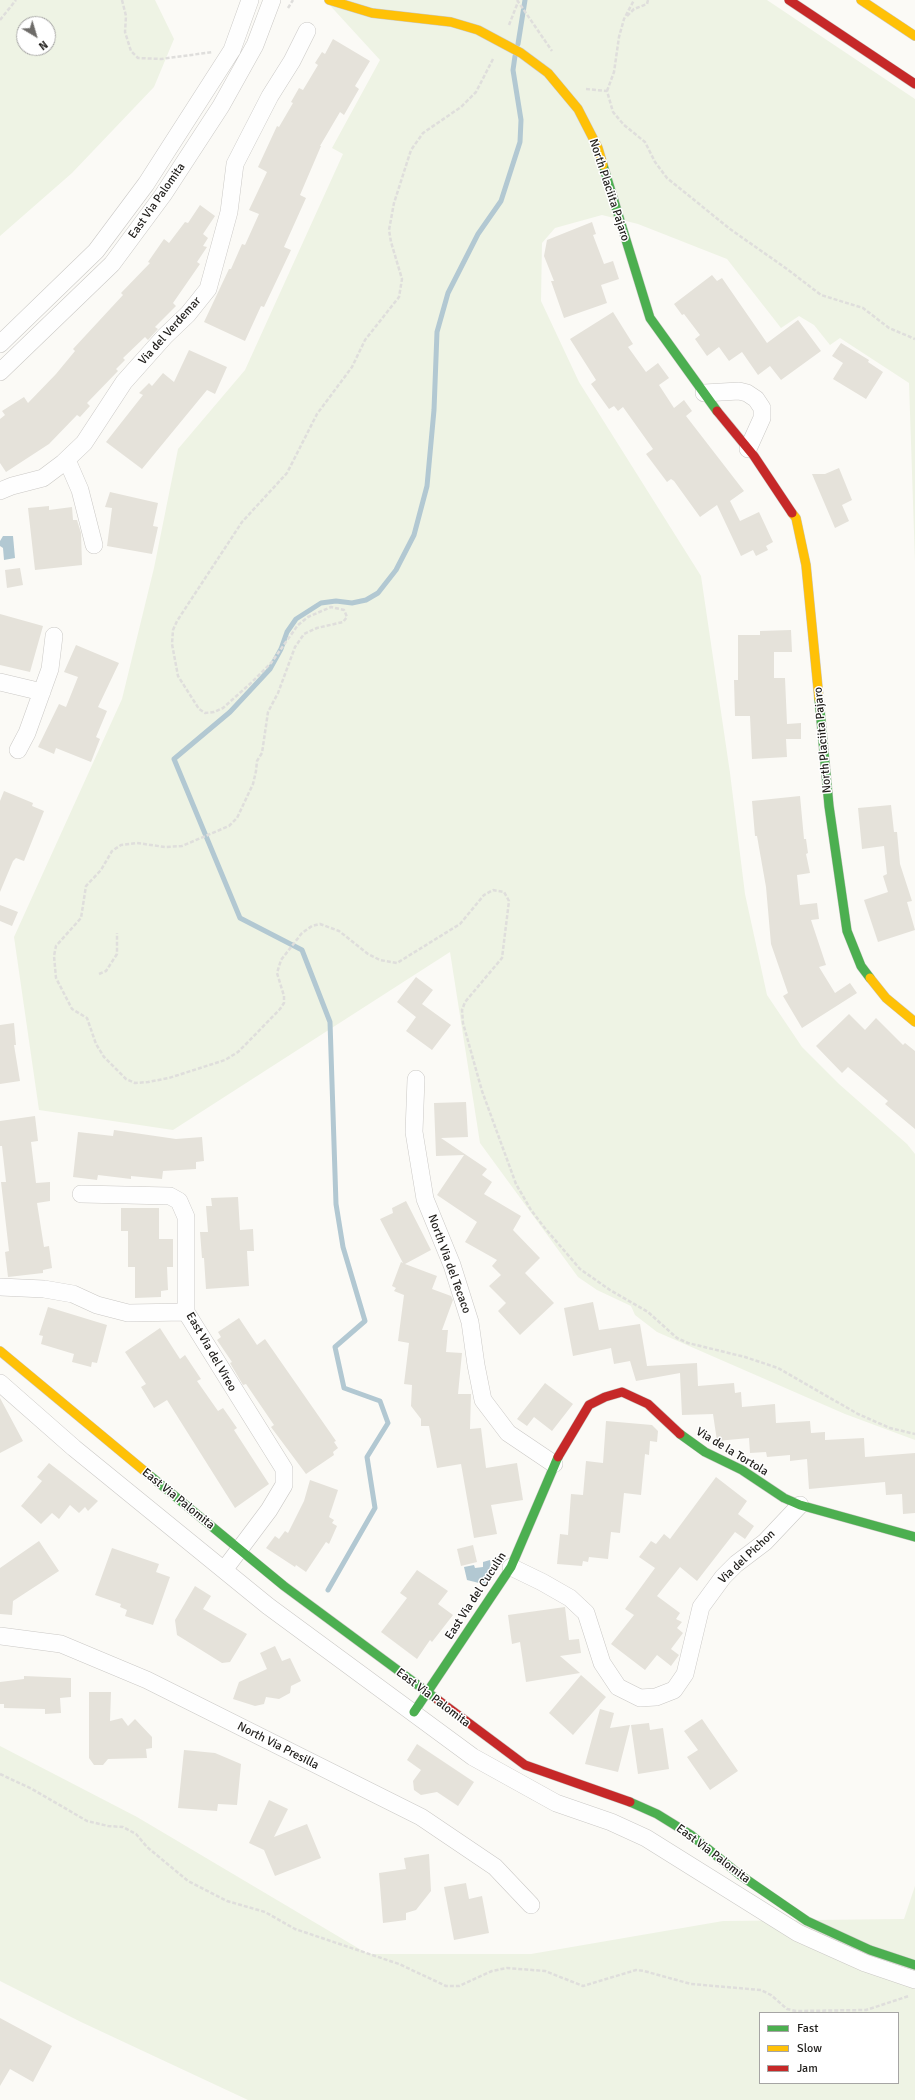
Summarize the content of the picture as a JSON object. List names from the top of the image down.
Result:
{
  "streets": {
    "street": [
      "North Placiita Pajaro",
      "East Via Palomita",
      "Via del Verdemar",
      "North Via del Tecaco",
      "East Via del Vireo",
      "Via de la Tortola",
      "Via del Pichon",
      "East Via del Cuculin",
      "North Via Presilla"
    ]
  },
  "crossings": [
    ["East Via Palomita", "East Via del Vireo"],
    ["East Via Palomita", "East Via del Cuculin"],
    ["North Via del Tecaco", "Via de la Tortola"],
    ["North Via del Tecaco", "East Via del Cuculin"],
    ["Via de la Tortola", "Via del Pichon"],
    ["Via de la Tortola", "East Via del Cuculin"],
    ["Via del Pichon", "East Via del Cuculin"]
  ],
  "legend": ["Fast", "Slow", "Jam"],
  "north": "bottom right"
}
